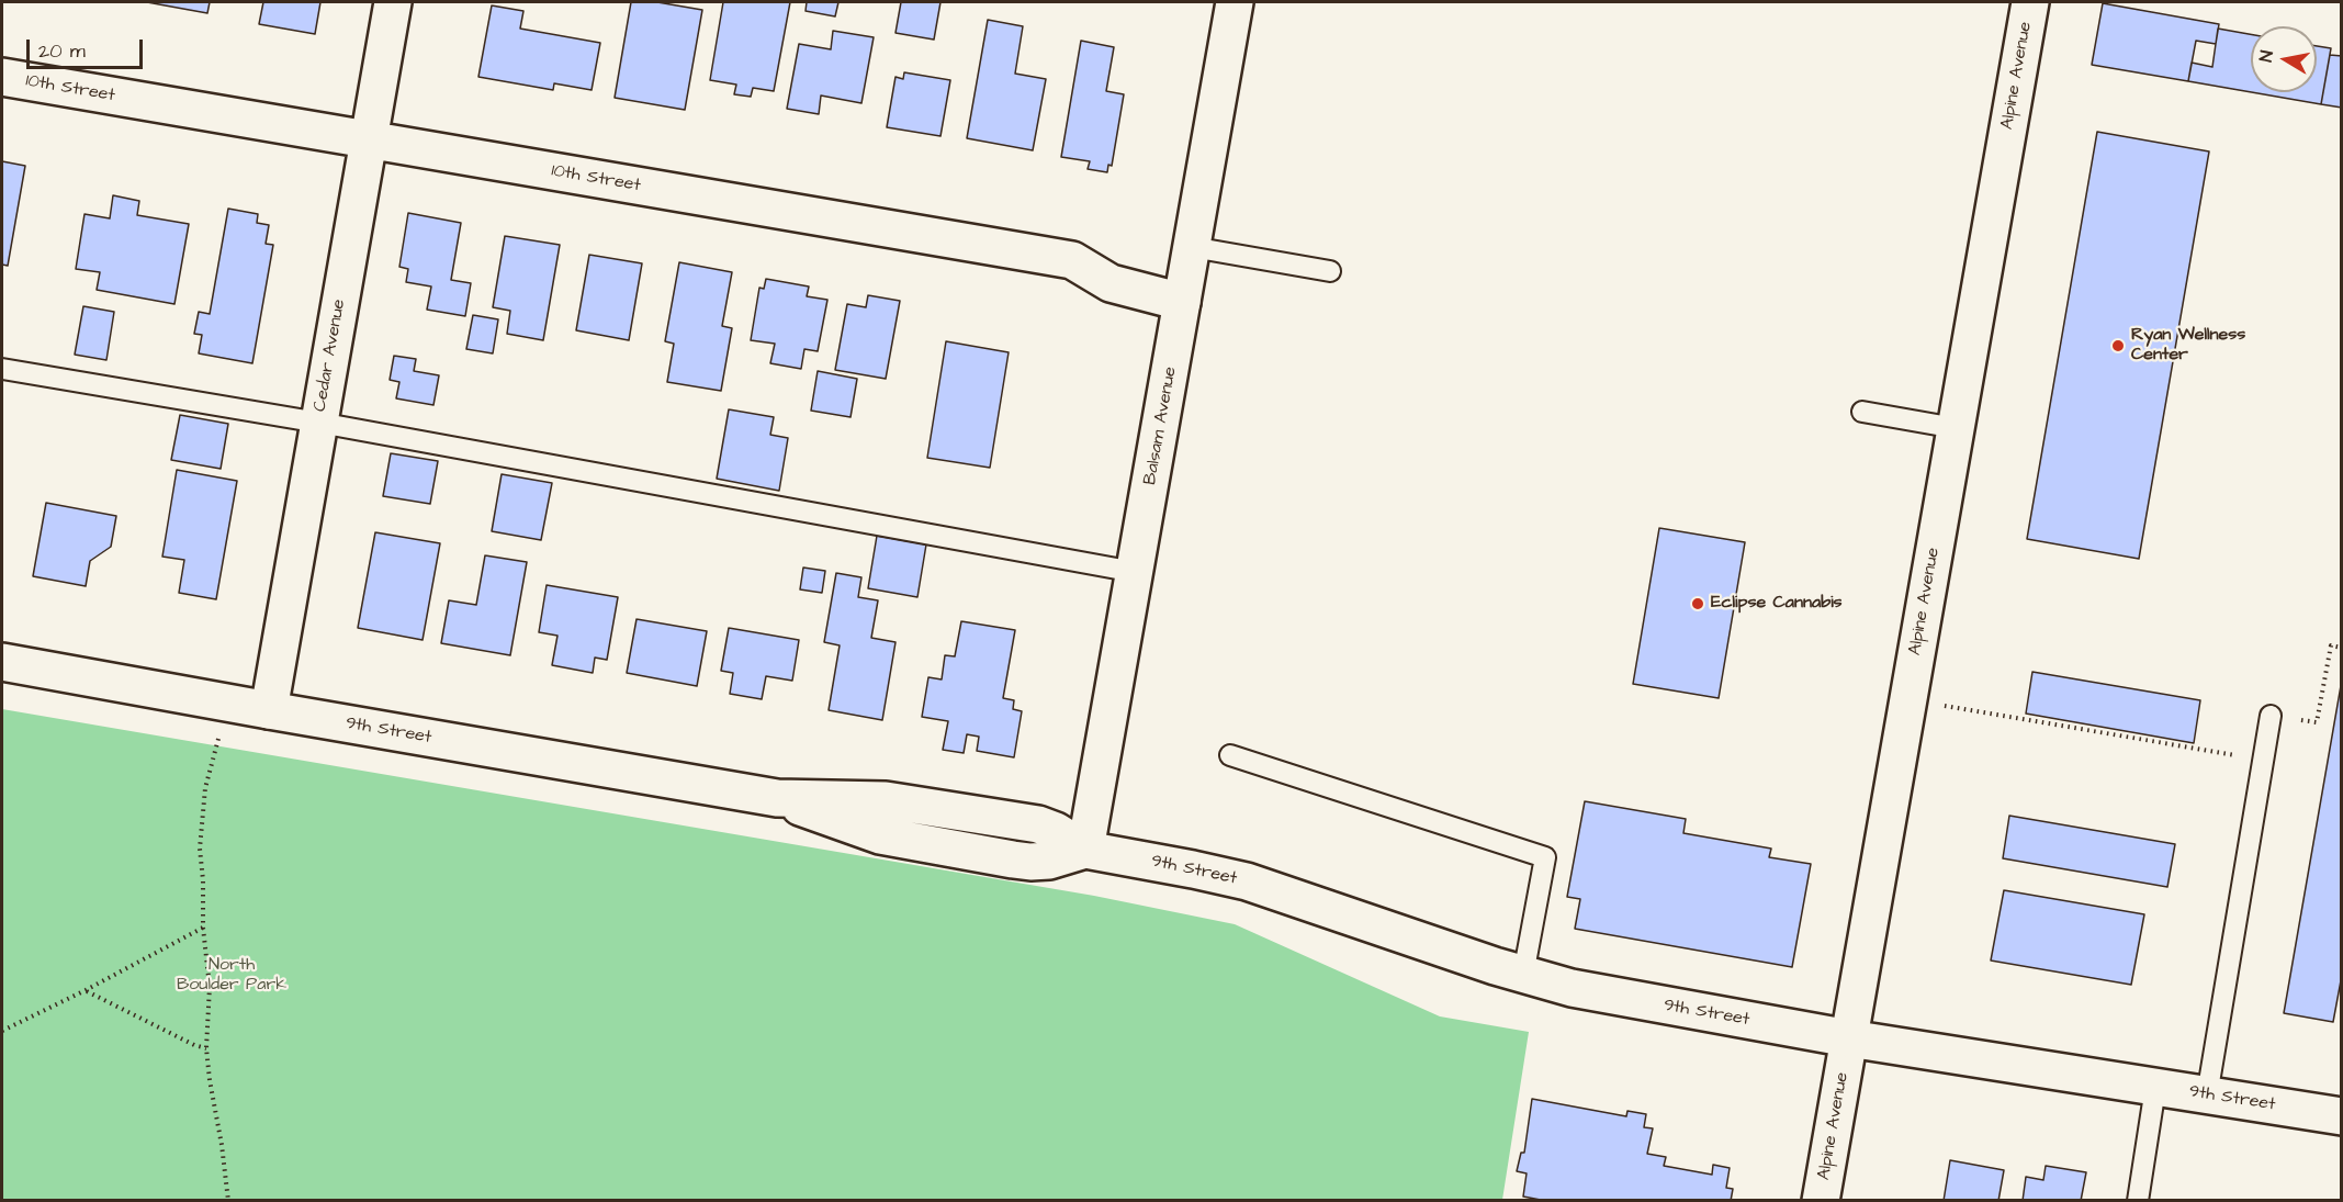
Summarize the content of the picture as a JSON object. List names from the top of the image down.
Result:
{
  "streets": {
    "street": [
      "Alpine Avenue",
      "10th Street",
      "Cedar Avenue",
      "Balsam Avenue",
      "9th Street"
    ]
  },
  "crossings": [
    ["Alpine Avenue", "9th Street"],
    ["10th Street", "Cedar Avenue"],
    ["10th Street", "Balsam Avenue"],
    ["Cedar Avenue", "9th Street"],
    ["Balsam Avenue", "9th Street"]
  ],
  "parks": ["North Boulder Park"],
  "places": ["Ryan Wellness Center", "Eclipse Cannabis"],
  "scale_bar": "20 m",
  "north": "left"
}
